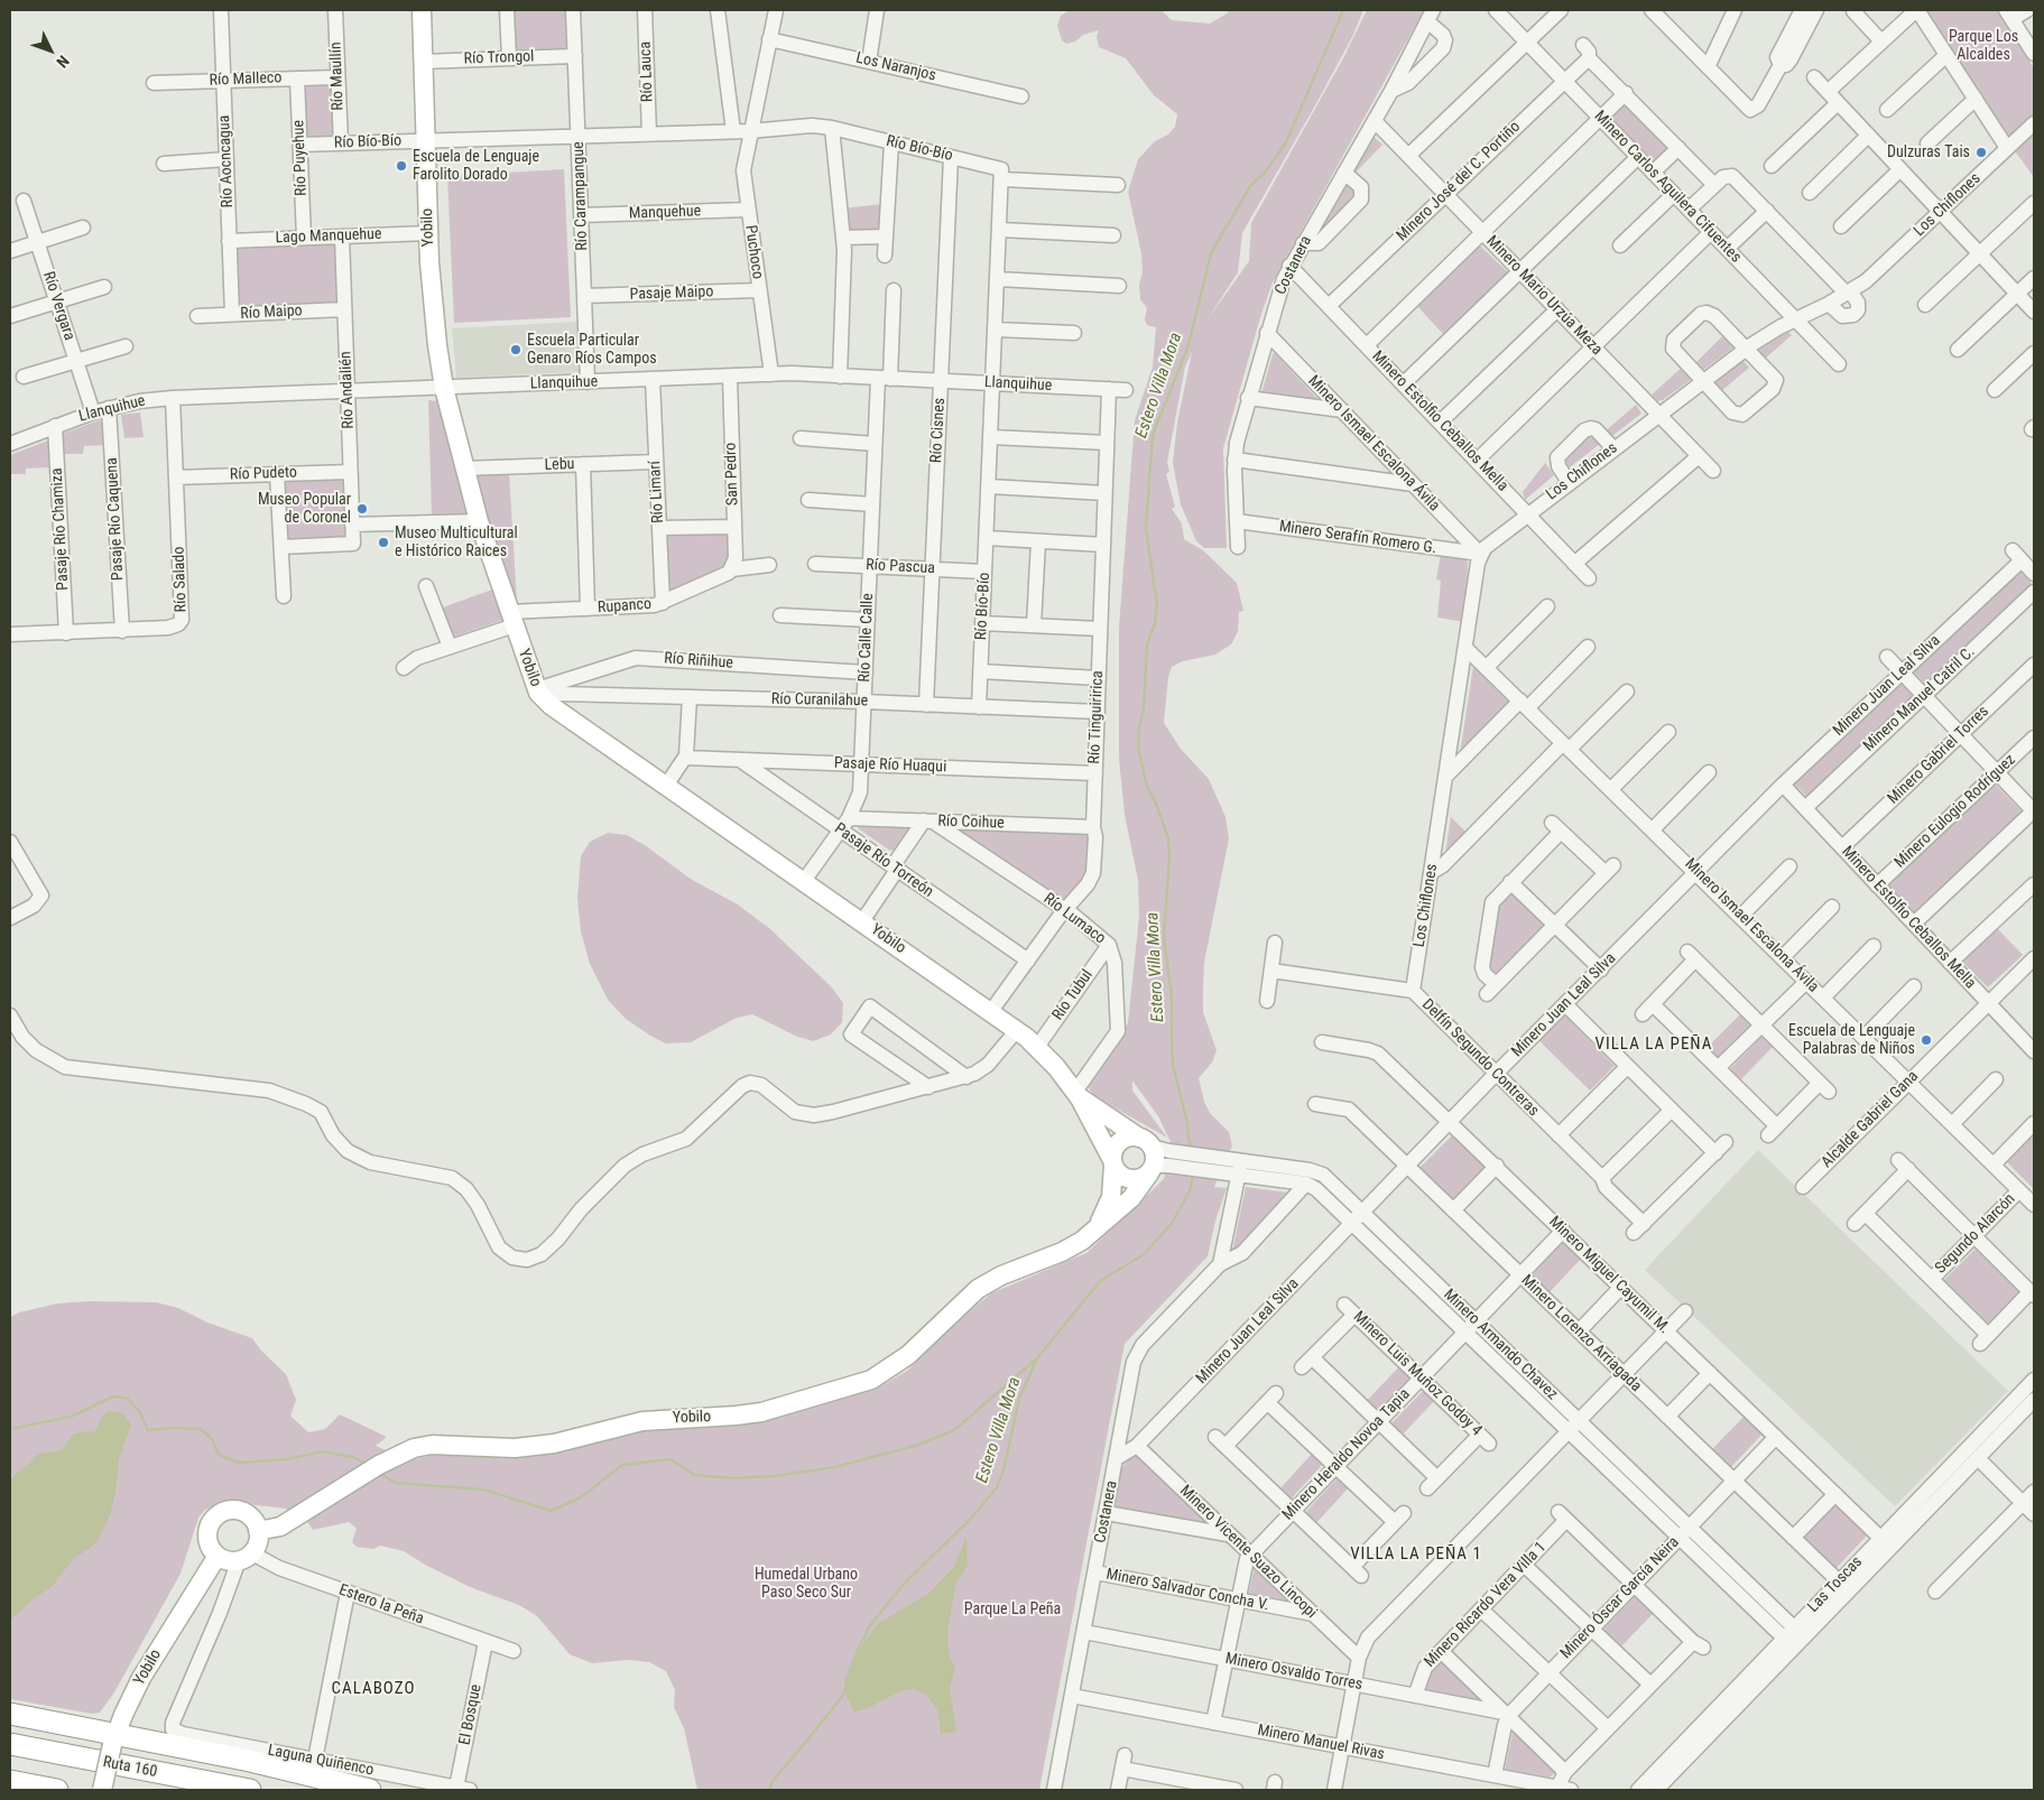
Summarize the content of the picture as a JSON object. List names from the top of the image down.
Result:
{
  "streets": {
    "highway": ["Ruta 160"],
    "main road": ["Yobilo"],
    "street": [
      "Río Trongol",
      "Los Naranjos",
      "Río Lauca",
      "Río Maullín",
      "Río Malleco",
      "Río Bío-Bío",
      "Río Puyehue",
      "Río Aocncagua",
      "Minero José del C. Portiño",
      "Minero Carlos Aguilera Cifuentes",
      "Río Carampangue",
      "Los Chiflones",
      "Manquehue",
      "Lago Manquehue",
      "Puchoco",
      "Costanera",
      "Pasaje Maipo",
      "Minero Mario Urzúa Meza",
      "Río Vergara",
      "Río Maipo",
      "Llanquihue",
      "Río Andalién",
      "Minero Estolfio Ceballos Mella",
      "Río Cisnes",
      "Minero Ismael Escalona Ávila",
      "Lebu",
      "Río Pudeto",
      "San Pedro",
      "Río Limarí",
      "Pasaje Río Caquena",
      "Pasaje Río Chamiza",
      "Minero Serafín Romero G.",
      "Río Pascua",
      "Río Salado",
      "Rupanco",
      "Río Calle Calle",
      "Río Riñihue",
      "Minero Juan Leal Silva",
      "Minero Manuel Catril C.",
      "Río Curanilahue",
      "Río Tinguiririca",
      "Minero Gabriel Torres",
      "Pasaje Río Huaqui",
      "Minero Eulogio Rodríguez",
      "Río Coihue",
      "Pasaje Río Torreón",
      "Río Lumaco",
      "Río Tubul",
      "Delfín Segundo Contreras",
      "Alcalde Gabriel Gana",
      "Segundo Alarcón",
      "Minero Miguel Cayumil M.",
      "Minero Lorenzo Arriagada",
      "Minero Armando Chavez",
      "Minero Luis Muñoz Godoy 4",
      "Minero Heraldo Novoa Tapia",
      "Minero Vicente Suazo Lincopi",
      "Las Toscas",
      "Minero Salvador Concha V.",
      "Minero Óscar García Neira",
      "Estero la Peña",
      "Minero Ricardo Vera Villa 1",
      "Minero Osvaldo Torres",
      "El Bosque",
      "Minero Manuel Rivas",
      "Laguna Quiñenco"
    ]
  },
  "crossings": [
    ["Río Trongol", "Río Carampangue"],
    ["Río Trongol", "Yobilo"],
    ["Los Naranjos", "Puchoco"],
    ["Río Lauca", "Río Bío-Bío"],
    ["Río Maullín", "Río Malleco"],
    ["Río Maullín", "Río Bío-Bío"],
    ["Río Malleco", "Río Puyehue"],
    ["Río Malleco", "Río Aocncagua"],
    ["Río Bío-Bío", "Río Puyehue"],
    ["Río Bío-Bío", "Río Carampangue"],
    ["Río Bío-Bío", "Yobilo"],
    ["Río Bío-Bío", "Puchoco"],
    ["Río Bío-Bío", "Llanquihue"],
    ["Río Bío-Bío", "Río Cisnes"],
    ["Río Bío-Bío", "Río Pascua"],
    ["Río Bío-Bío", "Río Curanilahue"],
    ["Río Puyehue", "Lago Manquehue"],
    ["Río Aocncagua", "Lago Manquehue"],
    ["Río Aocncagua", "Río Maipo"],
    ["Minero José del C. Portiño", "Minero Carlos Aguilera Cifuentes"],
    ["Minero José del C. Portiño", "Minero Mario Urzúa Meza"],
    ["Minero José del C. Portiño", "Minero Estolfio Ceballos Mella"],
    ["Minero Carlos Aguilera Cifuentes", "Los Chiflones"],
    ["Río Carampangue", "Manquehue"],
    ["Río Carampangue", "Pasaje Maipo"],
    ["Río Carampangue", "Llanquihue"],
    ["Los Chiflones", "Minero Mario Urzúa Meza"],
    ["Los Chiflones", "Minero Estolfio Ceballos Mella"],
    ["Los Chiflones", "Minero Ismael Escalona Ávila"],
    ["Los Chiflones", "Minero Serafín Romero G."],
    ["Los Chiflones", "Delfín Segundo Contreras"],
    ["Manquehue", "Puchoco"],
    ["Yobilo", "Lago Manquehue"],
    ["Yobilo", "Llanquihue"],
    ["Yobilo", "Lebu"],
    ["Yobilo", "Rupanco"],
    ["Yobilo", "Río Calle Calle"],
    ["Yobilo", "Río Riñihue"],
    ["Yobilo", "Río Curanilahue"],
    ["Yobilo", "Río Tinguiririca"],
    ["Yobilo", "Río Lumaco"],
    ["Yobilo", "Río Tubul"],
    ["Yobilo", "Minero Armando Chavez"],
    ["Yobilo", "Estero la Peña"],
    ["Yobilo", "Laguna Quiñenco"],
    ["Lago Manquehue", "Río Andalién"],
    ["Puchoco", "Pasaje Maipo"],
    ["Puchoco", "Llanquihue"],
    ["Costanera", "Minero Mario Urzúa Meza"],
    ["Costanera", "Minero Estolfio Ceballos Mella"],
    ["Costanera", "Minero Ismael Escalona Ávila"],
    ["Costanera", "Minero Serafín Romero G."],
    ["Costanera", "Minero Juan Leal Silva"],
    ["Costanera", "Minero Armando Chavez"],
    ["Costanera", "Minero Salvador Concha V."],
    ["Costanera", "Minero Osvaldo Torres"],
    ["Costanera", "Minero Manuel Rivas"],
    ["Río Vergara", "Llanquihue"],
    ["Río Maipo", "Río Andalién"],
    ["Llanquihue", "Río Andalién"],
    ["Llanquihue", "Río Cisnes"],
    ["Llanquihue", "San Pedro"],
    ["Llanquihue", "Río Limarí"],
    ["Llanquihue", "Pasaje Río Caquena"],
    ["Llanquihue", "Pasaje Río Chamiza"],
    ["Llanquihue", "Río Salado"],
    ["Llanquihue", "Río Calle Calle"],
    ["Llanquihue", "Río Tinguiririca"],
    ["Río Andalién", "Río Pudeto"],
    ["Minero Estolfio Ceballos Mella", "Minero Juan Leal Silva"],
    ["Minero Estolfio Ceballos Mella", "Minero Manuel Catril C."],
    ["Minero Estolfio Ceballos Mella", "Minero Gabriel Torres"],
    ["Minero Estolfio Ceballos Mella", "Minero Eulogio Rodríguez"],
    ["Minero Estolfio Ceballos Mella", "Alcalde Gabriel Gana"],
    ["Río Cisnes", "Río Pascua"],
    ["Río Cisnes", "Río Curanilahue"],
    ["Minero Ismael Escalona Ávila", "Minero Serafín Romero G."],
    ["Minero Ismael Escalona Ávila", "Minero Juan Leal Silva"],
    ["Minero Ismael Escalona Ávila", "Alcalde Gabriel Gana"],
    ["Minero Ismael Escalona Ávila", "Segundo Alarcón"],
    ["Lebu", "Río Limarí"],
    ["Río Pudeto", "Río Salado"],
    ["San Pedro", "Rupanco"],
    ["Río Limarí", "Rupanco"],
    ["Pasaje Río Caquena", "Río Salado"],
    ["Pasaje Río Chamiza", "Río Salado"],
    ["Río Pascua", "Río Calle Calle"],
    ["Río Calle Calle", "Río Riñihue"],
    ["Río Calle Calle", "Río Curanilahue"],
    ["Río Calle Calle", "Pasaje Río Huaqui"],
    ["Río Calle Calle", "Río Coihue"],
    ["Río Calle Calle", "Pasaje Río Torreón"],
    ["Río Riñihue", "Río Curanilahue"],
    ["Minero Juan Leal Silva", "Delfín Segundo Contreras"],
    ["Minero Juan Leal Silva", "Minero Miguel Cayumil M."],
    ["Minero Juan Leal Silva", "Minero Lorenzo Arriagada"],
    ["Minero Juan Leal Silva", "Minero Armando Chavez"],
    ["Minero Juan Leal Silva", "Minero Vicente Suazo Lincopi"],
    ["Río Curanilahue", "Río Tinguiririca"],
    ["Río Tinguiririca", "Pasaje Río Huaqui"],
    ["Río Tinguiririca", "Río Coihue"],
    ["Río Tinguiririca", "Pasaje Río Torreón"],
    ["Río Tinguiririca", "Río Lumaco"],
    ["Pasaje Río Huaqui", "Pasaje Río Torreón"],
    ["Río Coihue", "Pasaje Río Torreón"],
    ["Río Coihue", "Río Lumaco"],
    ["Río Lumaco", "Río Tubul"],
    ["Minero Miguel Cayumil M.", "Minero Heraldo Novoa Tapia"],
    ["Minero Miguel Cayumil M.", "Las Toscas"],
    ["Minero Miguel Cayumil M.", "Minero Óscar García Neira"],
    ["Minero Lorenzo Arriagada", "Minero Heraldo Novoa Tapia"],
    ["Minero Lorenzo Arriagada", "Las Toscas"],
    ["Minero Lorenzo Arriagada", "Minero Óscar García Neira"],
    ["Minero Armando Chavez", "Minero Heraldo Novoa Tapia"],
    ["Minero Armando Chavez", "Las Toscas"],
    ["Minero Armando Chavez", "Minero Óscar García Neira"],
    ["Minero Luis Muñoz Godoy 4", "Minero Heraldo Novoa Tapia"],
    ["Minero Heraldo Novoa Tapia", "Minero Vicente Suazo Lincopi"],
    ["Minero Heraldo Novoa Tapia", "Minero Salvador Concha V."],
    ["Minero Heraldo Novoa Tapia", "Minero Osvaldo Torres"],
    ["Minero Heraldo Novoa Tapia", "Minero Manuel Rivas"],
    ["Minero Vicente Suazo Lincopi", "Minero Salvador Concha V."],
    ["Minero Óscar García Neira", "Minero Ricardo Vera Villa 1"],
    ["Minero Óscar García Neira", "Minero Osvaldo Torres"],
    ["Estero la Peña", "El Bosque"],
    ["Estero la Peña", "Laguna Quiñenco"],
    ["Minero Ricardo Vera Villa 1", "Minero Osvaldo Torres"],
    ["El Bosque", "Laguna Quiñenco"]
  ],
  "districts": ["VILLA LA PEÑA", "VILLA LA PEÑA 1", "CALABOZO"],
  "water": ["Estero Villa Mora"],
  "parks": ["Parque Los Alcaldes", "Humedal Urbano Paso Seco Sur", "Parque La Peña"],
  "places": [
    "Dulzuras Tais",
    "Escuela de Lenguaje Farolito Dorado",
    "Escuela Particular Genaro Ríos Campos",
    "Museo Popular de Coronel",
    "Museo Multicultural e Histórico Raices",
    "Escuela de Lenguaje Palabras de Niños"
  ],
  "north": "bottom right"
}
